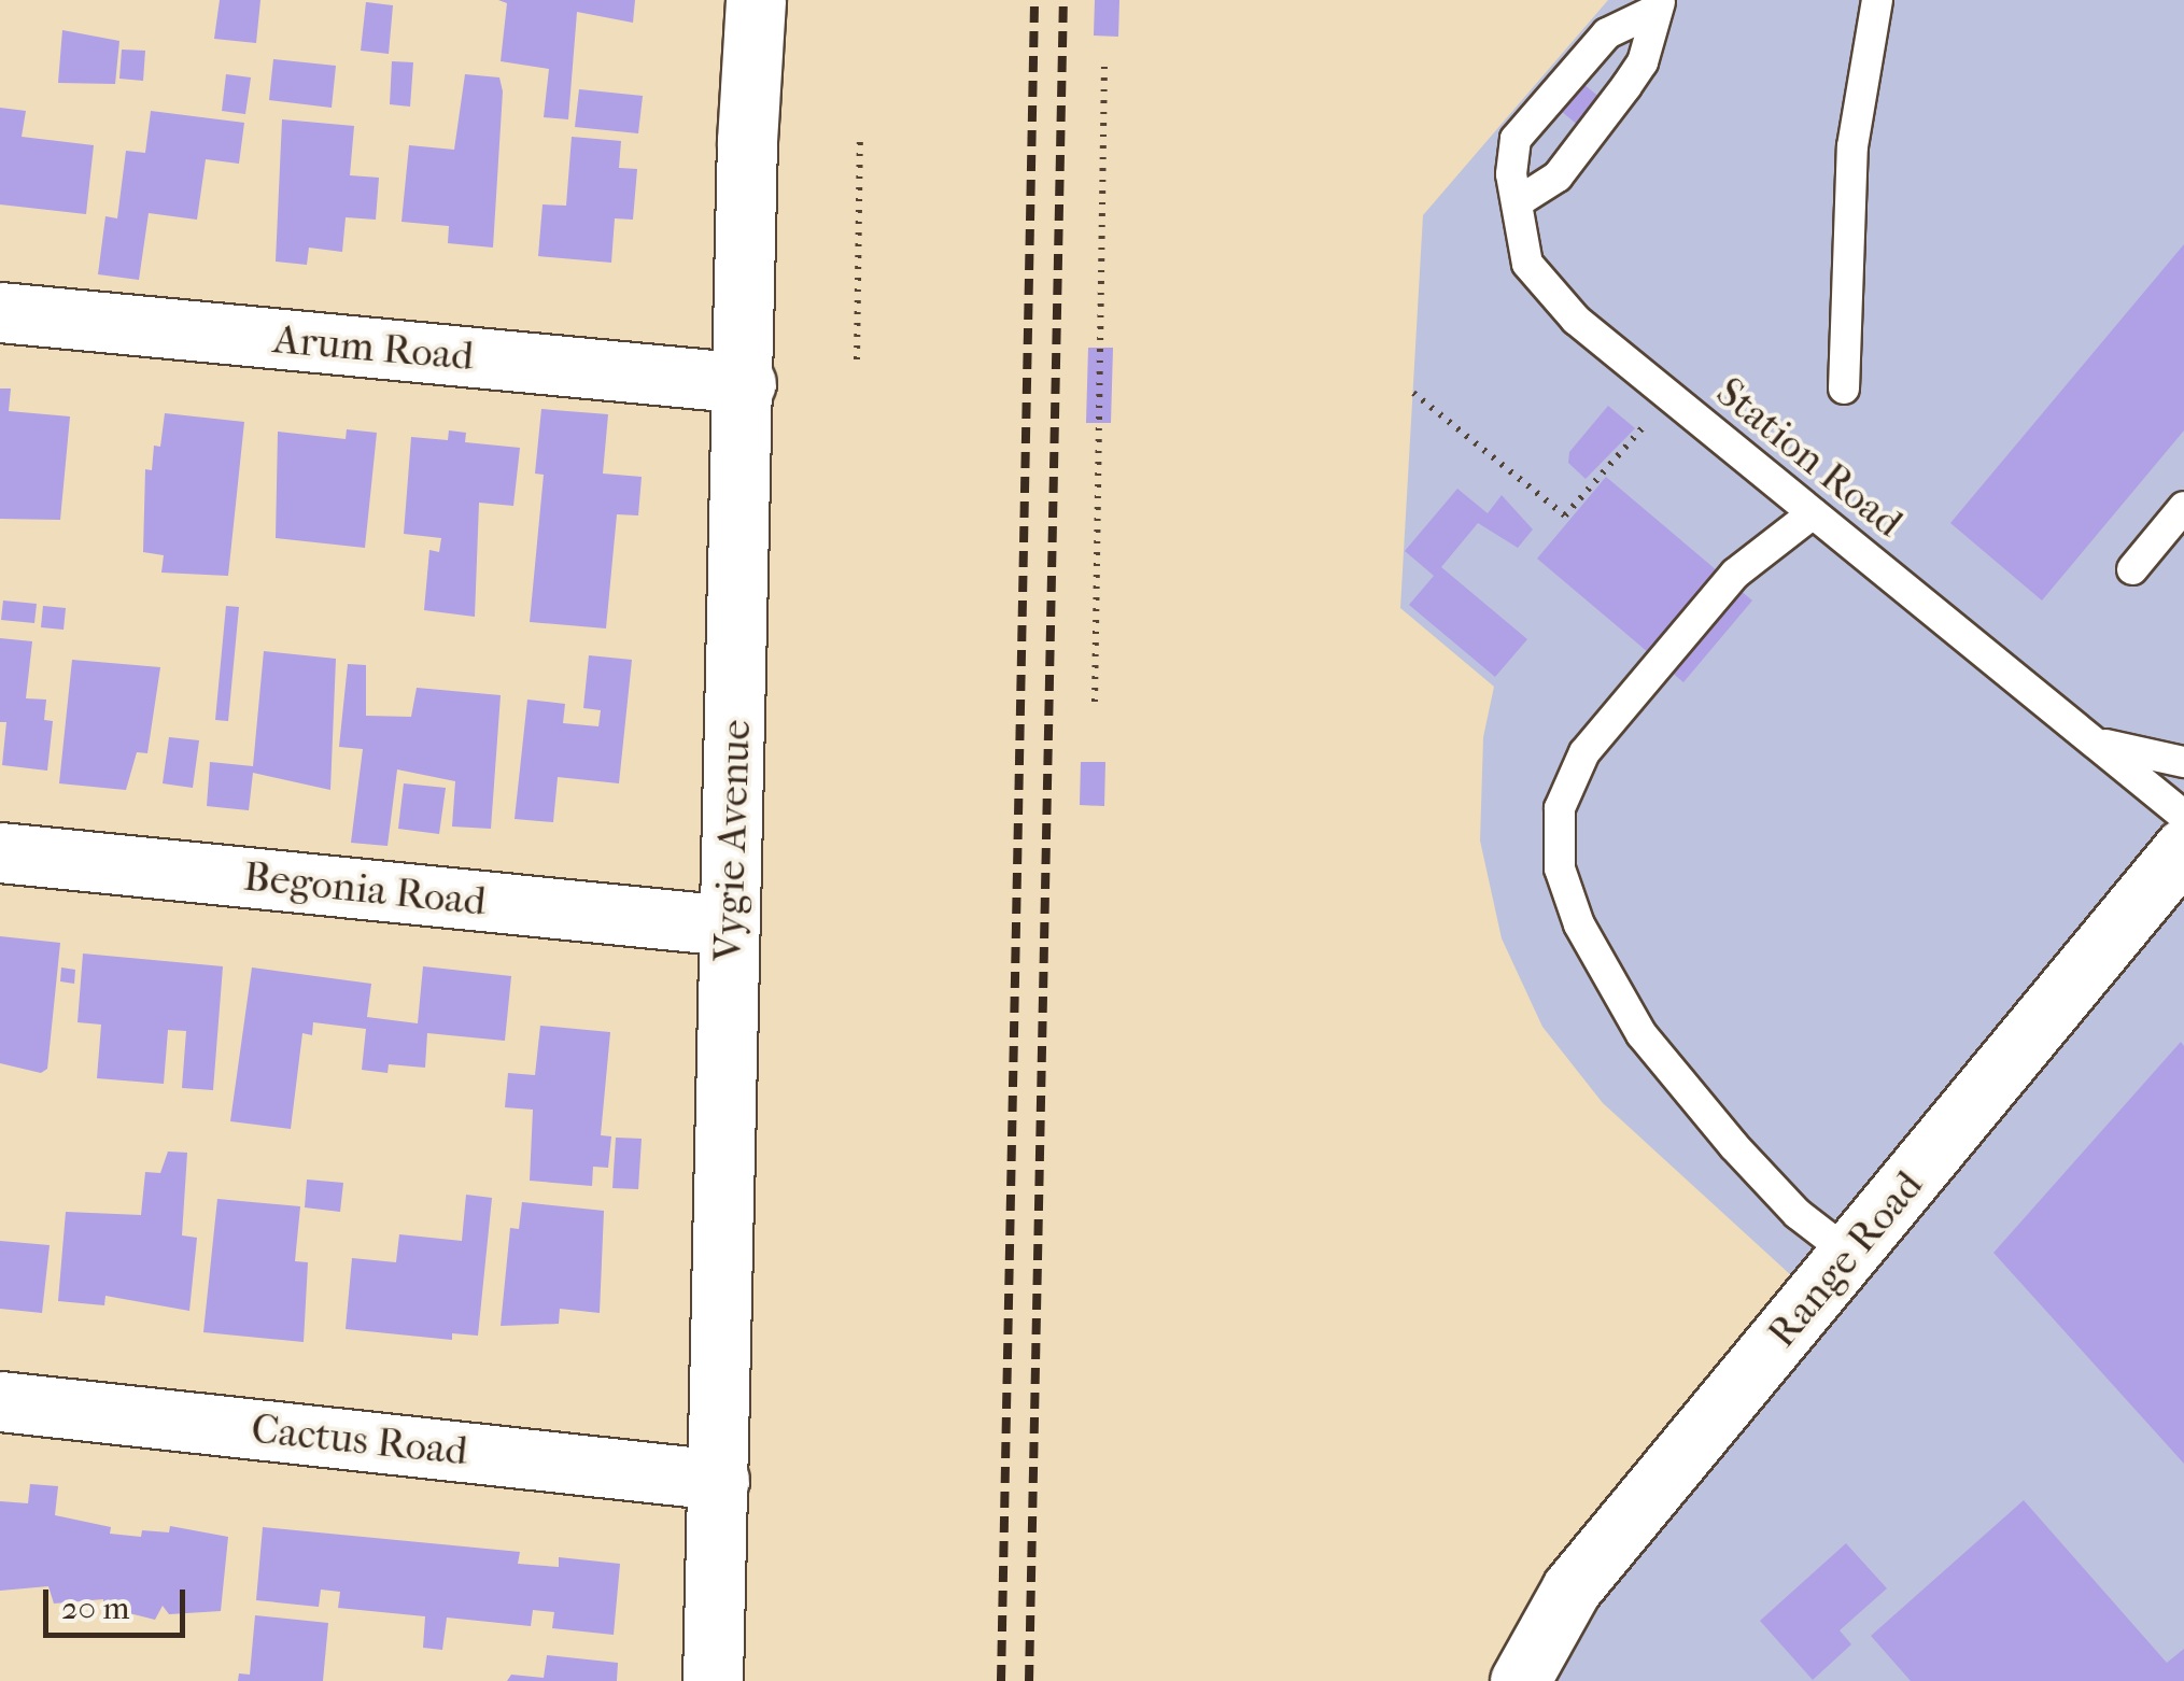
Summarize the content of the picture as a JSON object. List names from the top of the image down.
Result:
{
  "streets": {
    "street": [
      "Arum Road",
      "Vygie Avenue",
      "Begonia Road",
      "Range Road",
      "Cactus Road"
    ],
    "lane": ["Station Road"]
  },
  "crossings": [
    ["Arum Road", "Vygie Avenue"],
    ["Vygie Avenue", "Begonia Road"],
    ["Vygie Avenue", "Cactus Road"]
  ],
  "scale_bar": "20 m"
}
